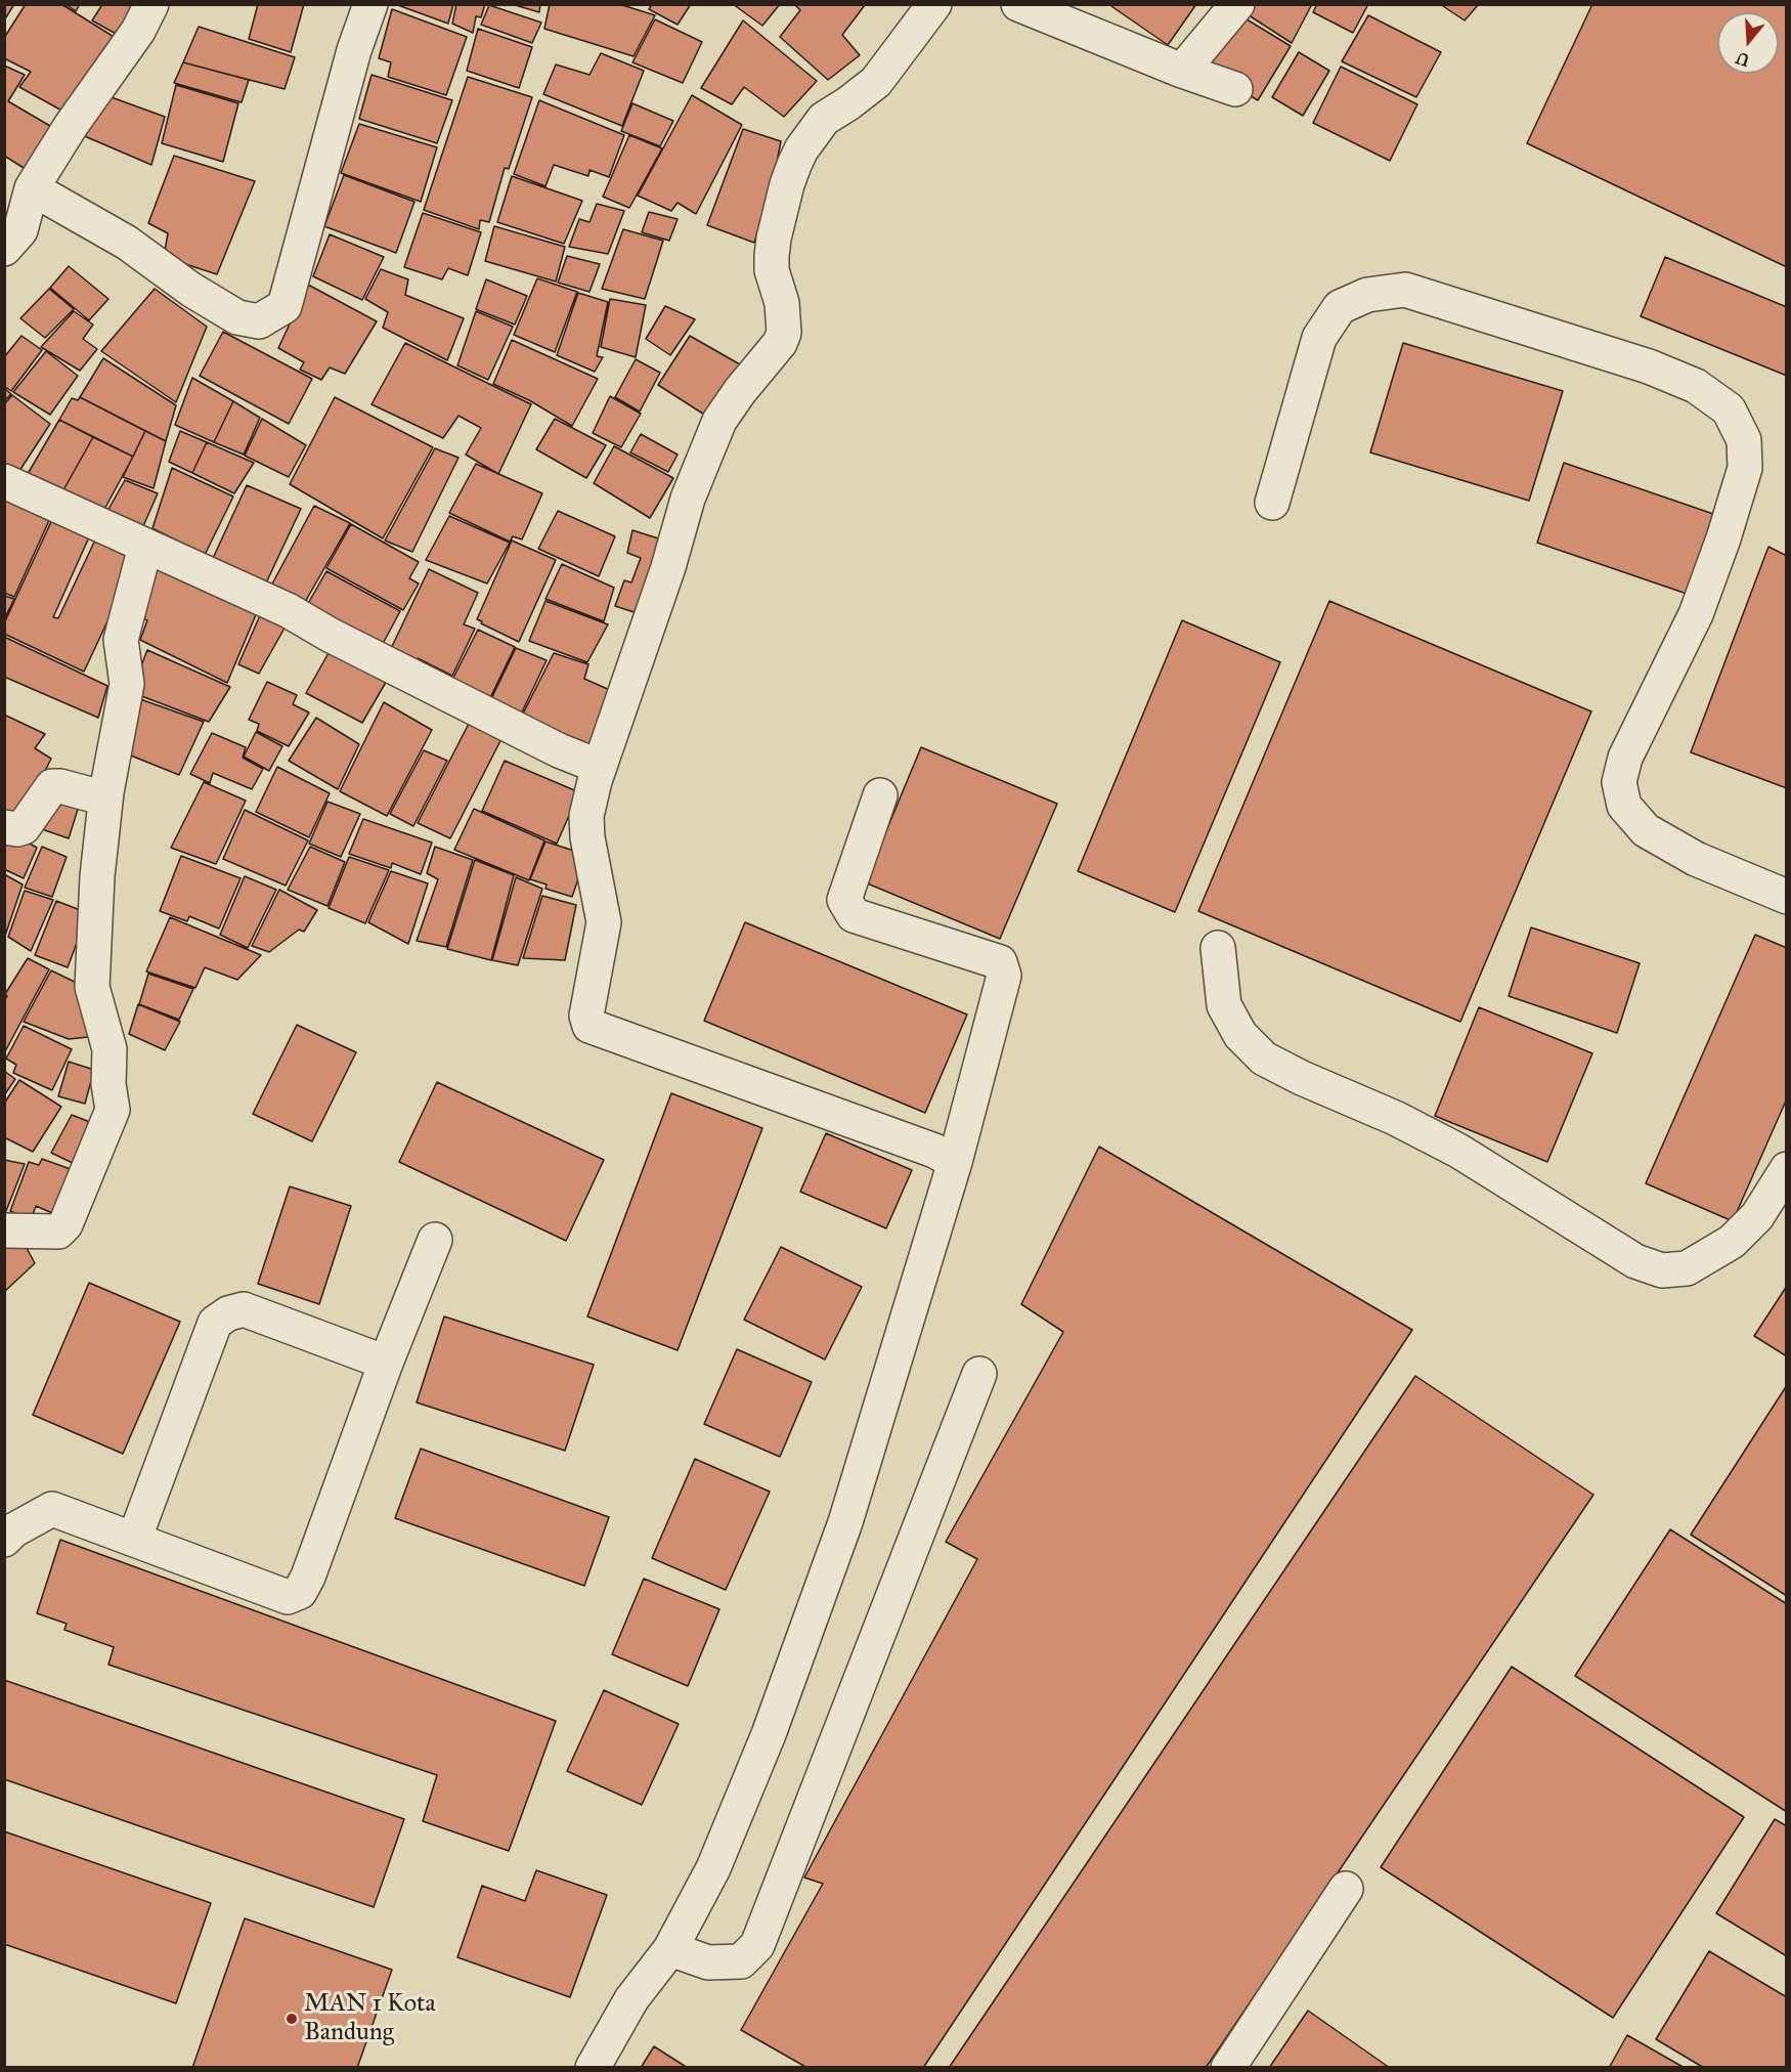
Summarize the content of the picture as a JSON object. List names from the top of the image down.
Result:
{
  "places": ["MAN 1 Kota Bandung"],
  "north": "bottom"
}
